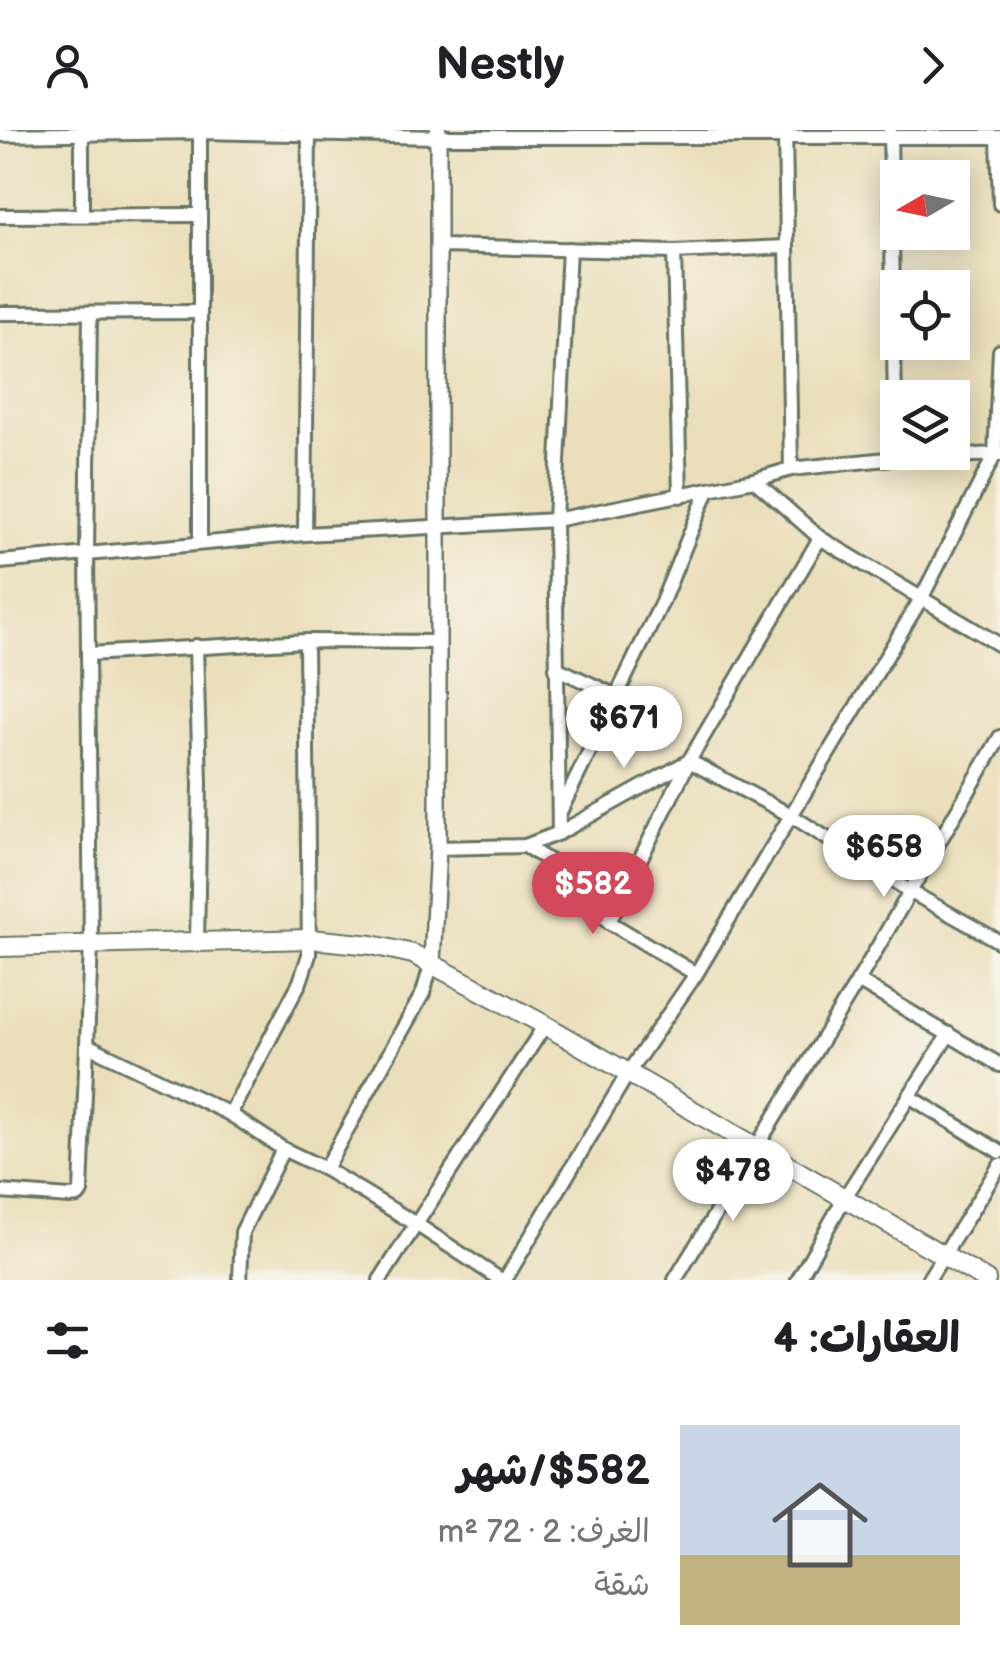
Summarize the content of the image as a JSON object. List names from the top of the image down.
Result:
{
  "north": "left",
  "page": {
    "header": "Nestly",
    "price": [
      "$671",
      "$658",
      "$582",
      "$478"
    ],
    "heading": "العقارات: 4",
    "list": [
      {
        "name": "$582/شهر",
        "note": "الغرف: 2 · 72 m² · شقة"
      }
    ]
  }
}
